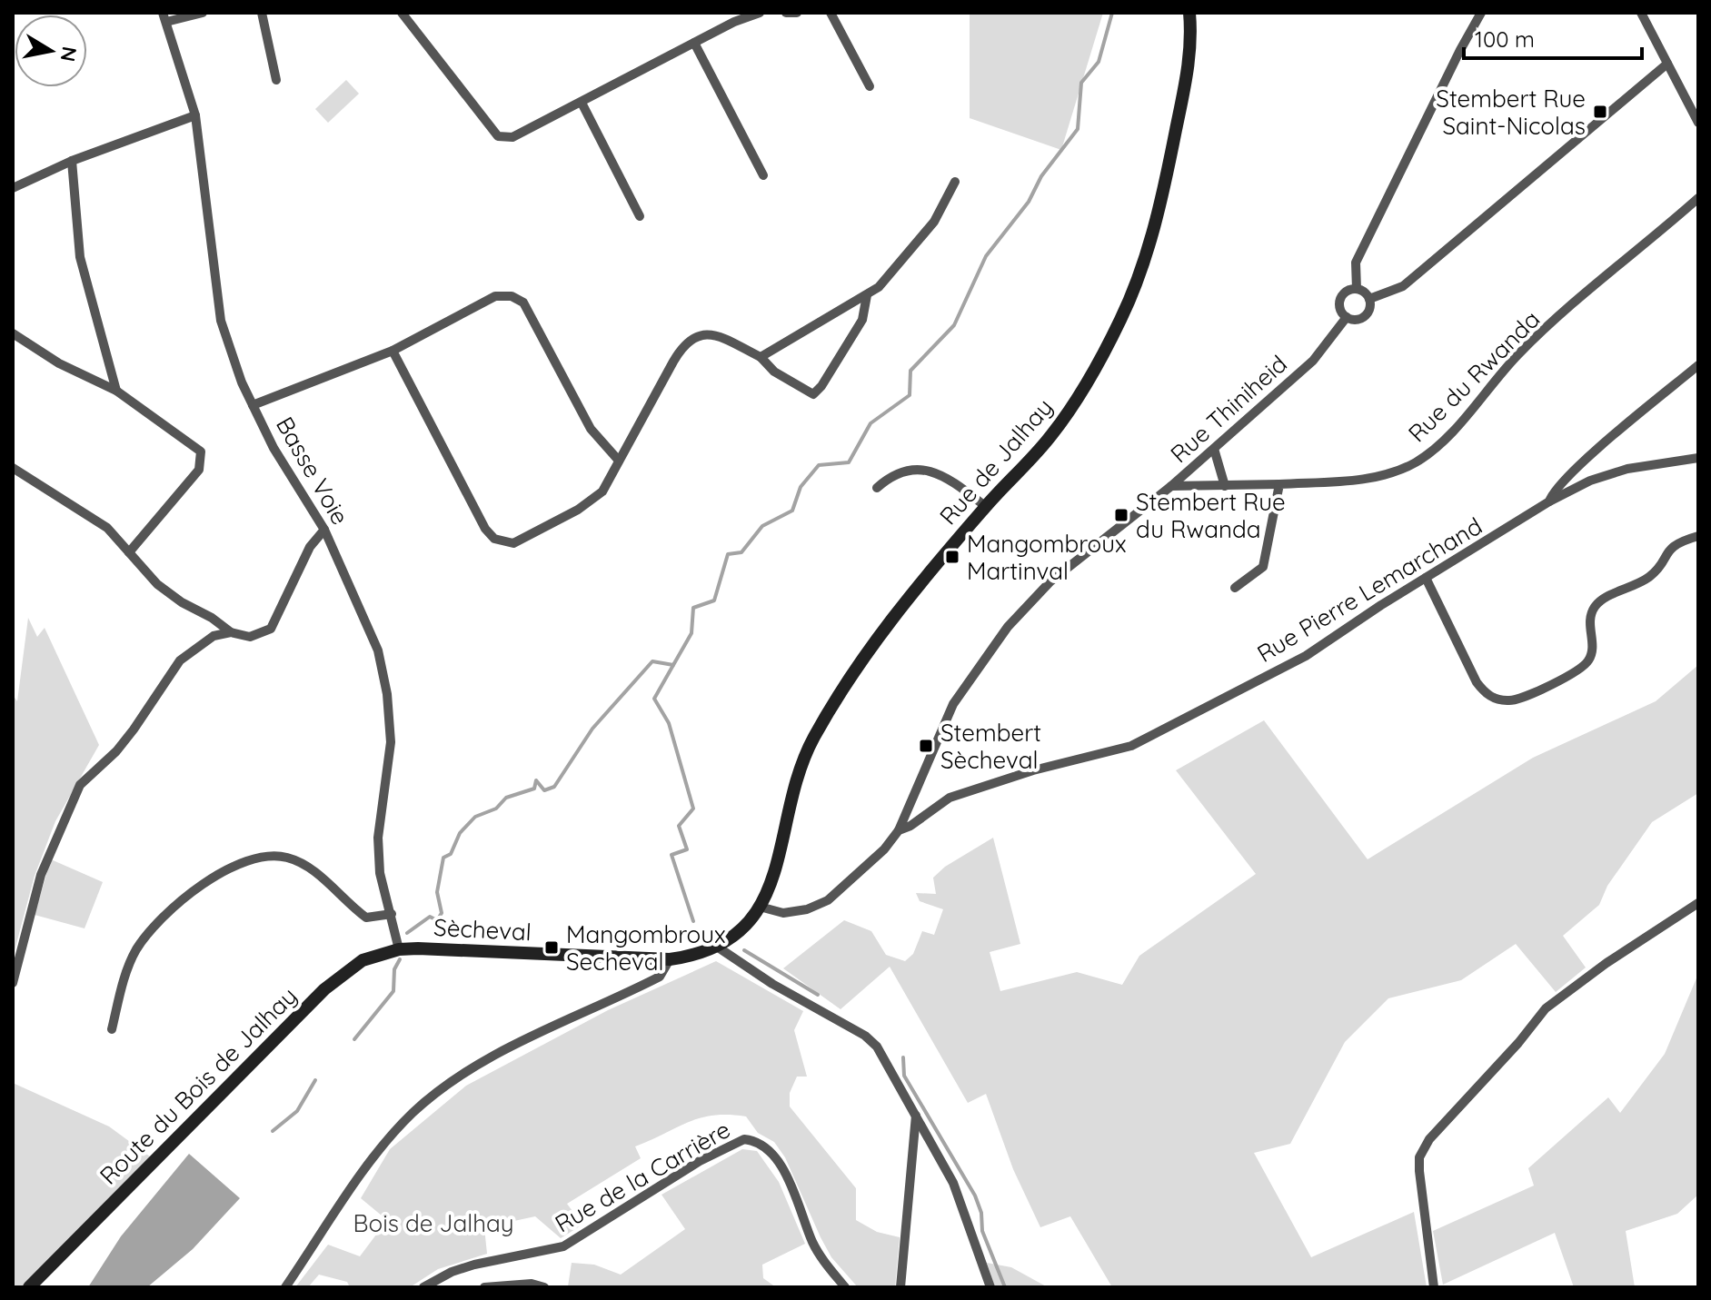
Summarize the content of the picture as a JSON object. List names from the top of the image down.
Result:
{
  "streets": {
    "main road": ["Rue de Jalhay", "Sècheval", "Route du Bois de Jalhay"],
    "street": [
      "Rue du Rwanda",
      "Rue Thiniheid",
      "Basse Voie",
      "Rue Pierre Lemarchand",
      "Rue de la Carrière"
    ]
  },
  "crossings": [
    ["Rue du Rwanda", "Rue Thiniheid"],
    ["Rue Thiniheid", "Rue Pierre Lemarchand"],
    ["Rue de Jalhay", "Rue Pierre Lemarchand"],
    ["Rue de Jalhay", "Sècheval"],
    ["Basse Voie", "Route du Bois de Jalhay"],
    ["Sècheval", "Route du Bois de Jalhay"]
  ],
  "parks": ["Bois de Jalhay"],
  "places": {
    "transit": [
      "Stembert Rue Saint-Nicolas",
      "Stembert Rue du Rwanda",
      "Mangombroux Martinval",
      "Stembert Sècheval",
      "Mangombroux Secheval"
    ]
  },
  "scale_bar": "100 m",
  "north": "right"
}
